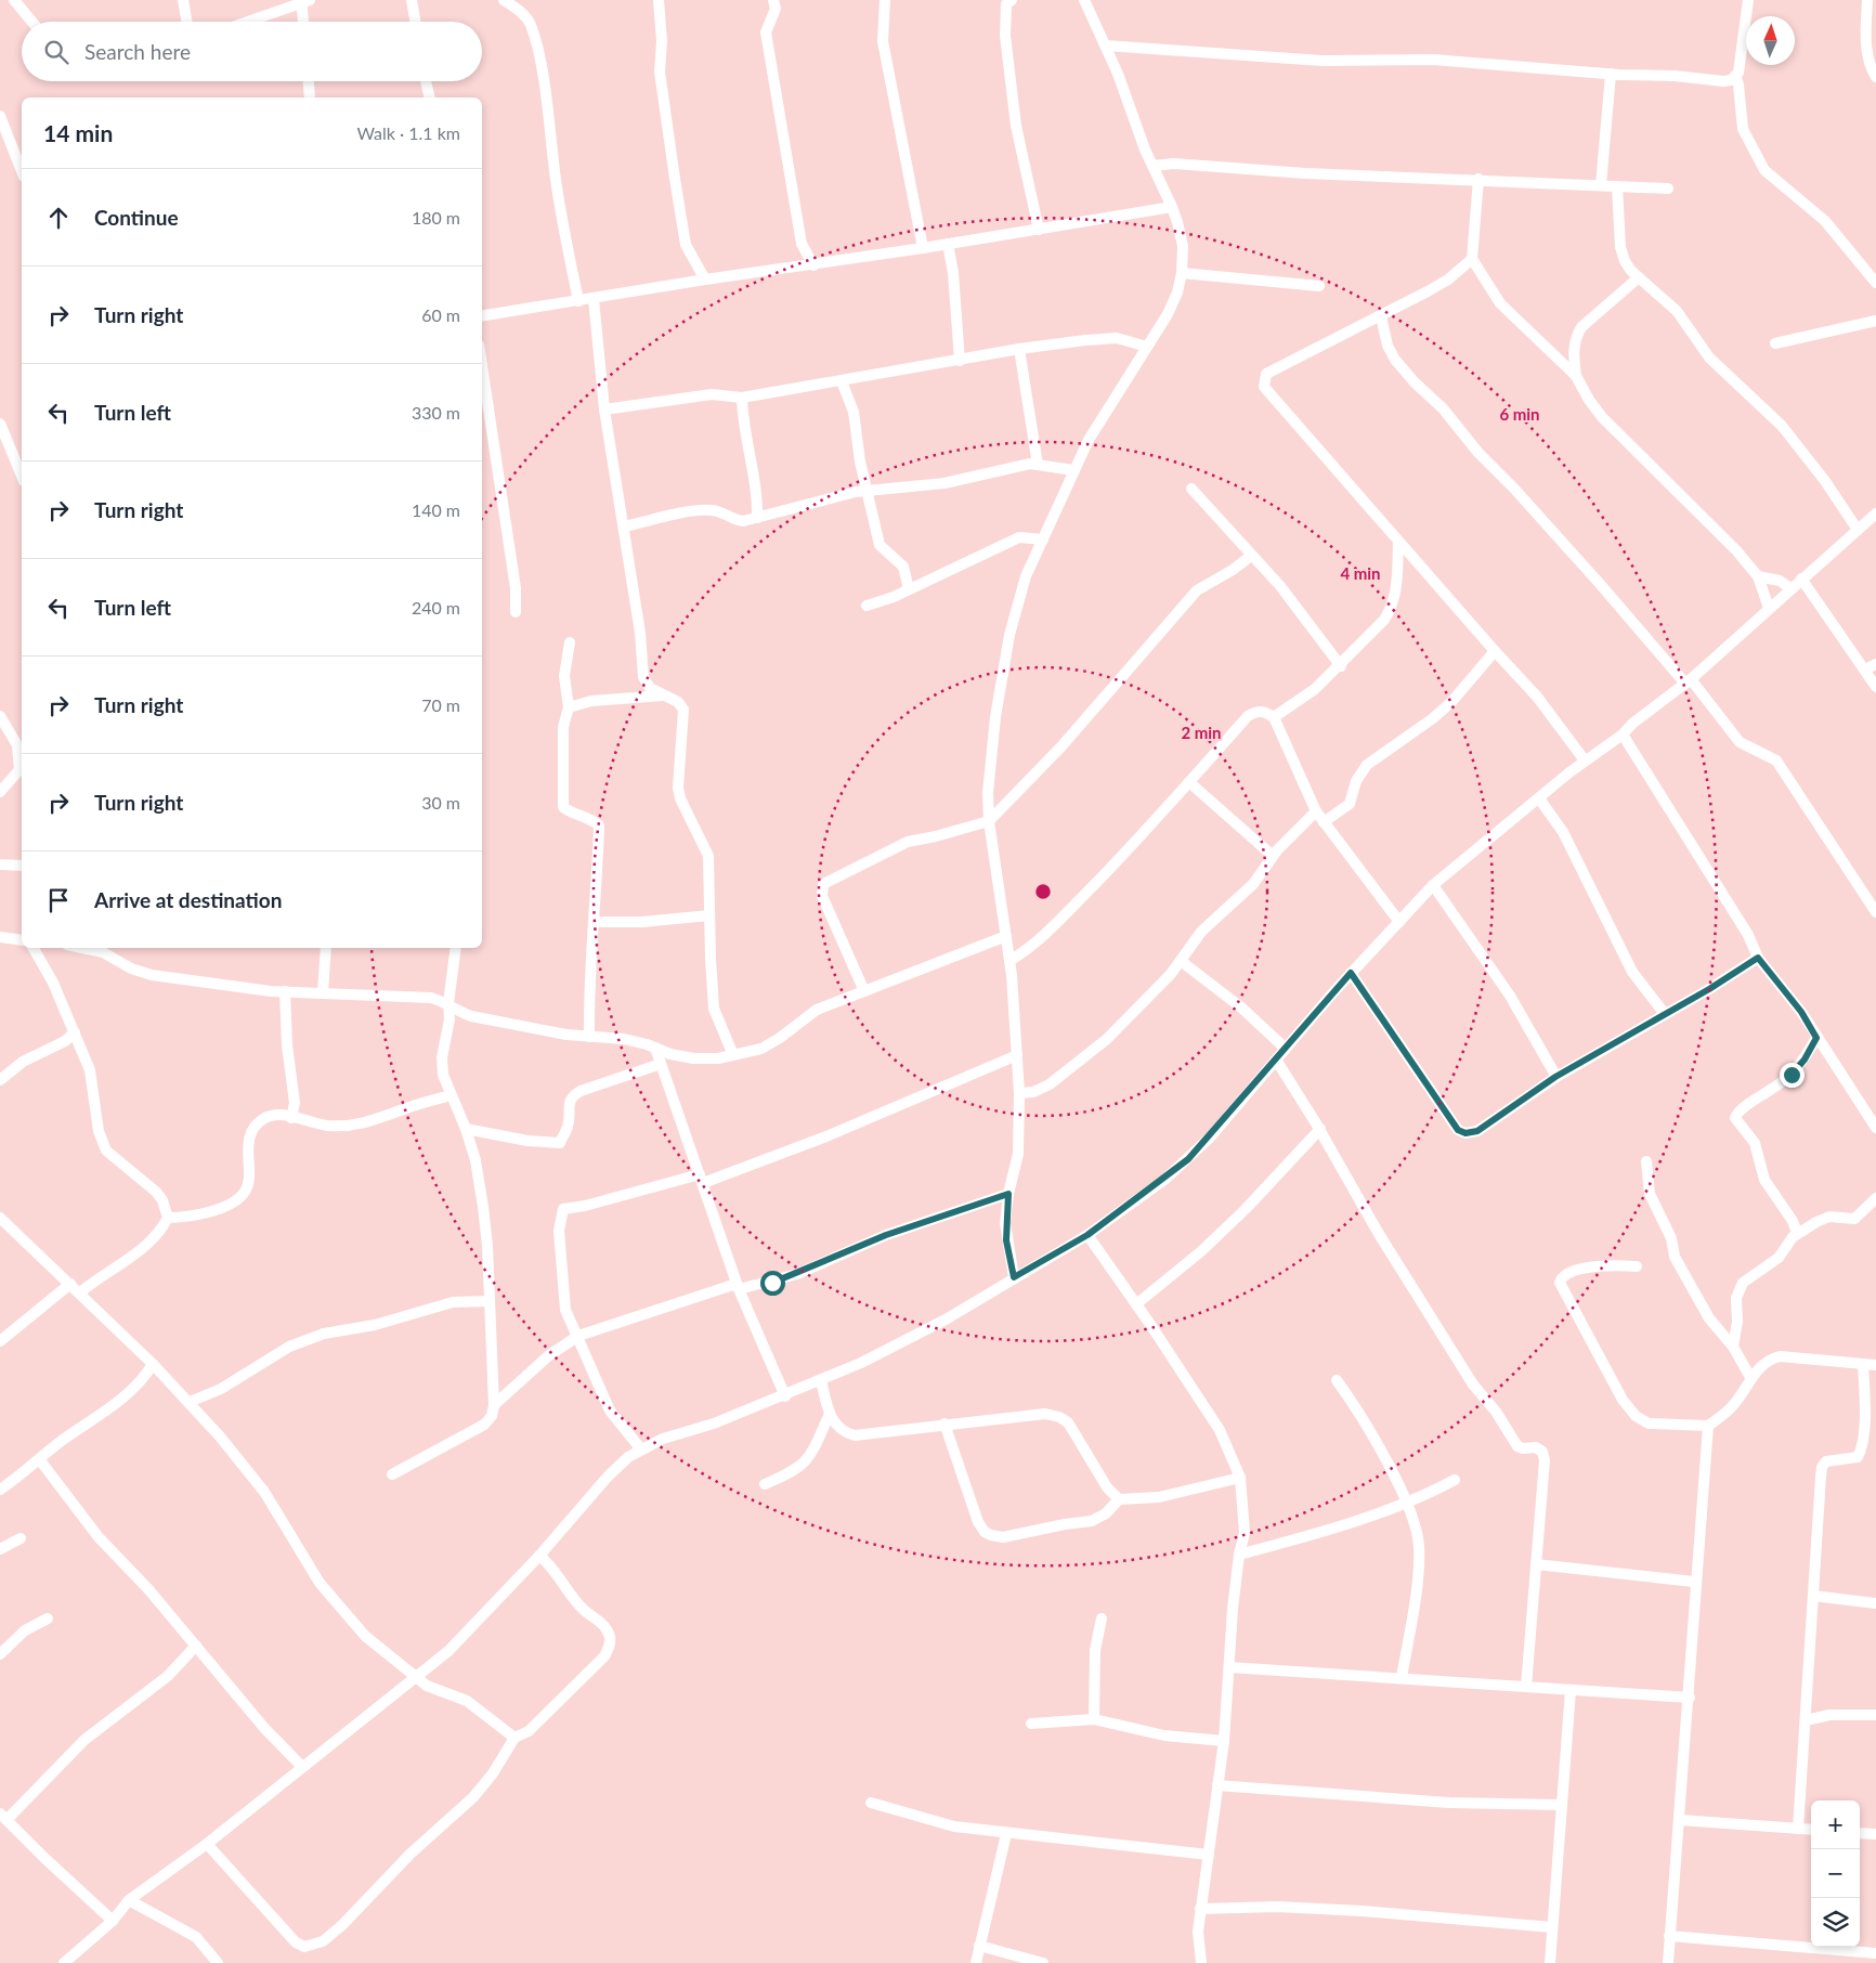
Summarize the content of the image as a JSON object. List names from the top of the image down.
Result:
{
  "north": "top",
  "page": {
    "search": "Search here",
    "heading": ["14 min", "Walk · 1.1 km"],
    "list": [
      ["Continue", "180 m"],
      ["Turn right", "60 m"],
      ["Turn left", "330 m"],
      ["Turn right", "140 m"],
      ["Turn left", "240 m"],
      ["Turn right", "70 m"],
      ["Turn right", "30 m"],
      "Arrive at destination"
    ],
    "map_buttons": ["+", "−"]
  },
  "rings": ["6 min", "4 min", "2 min"]
}
